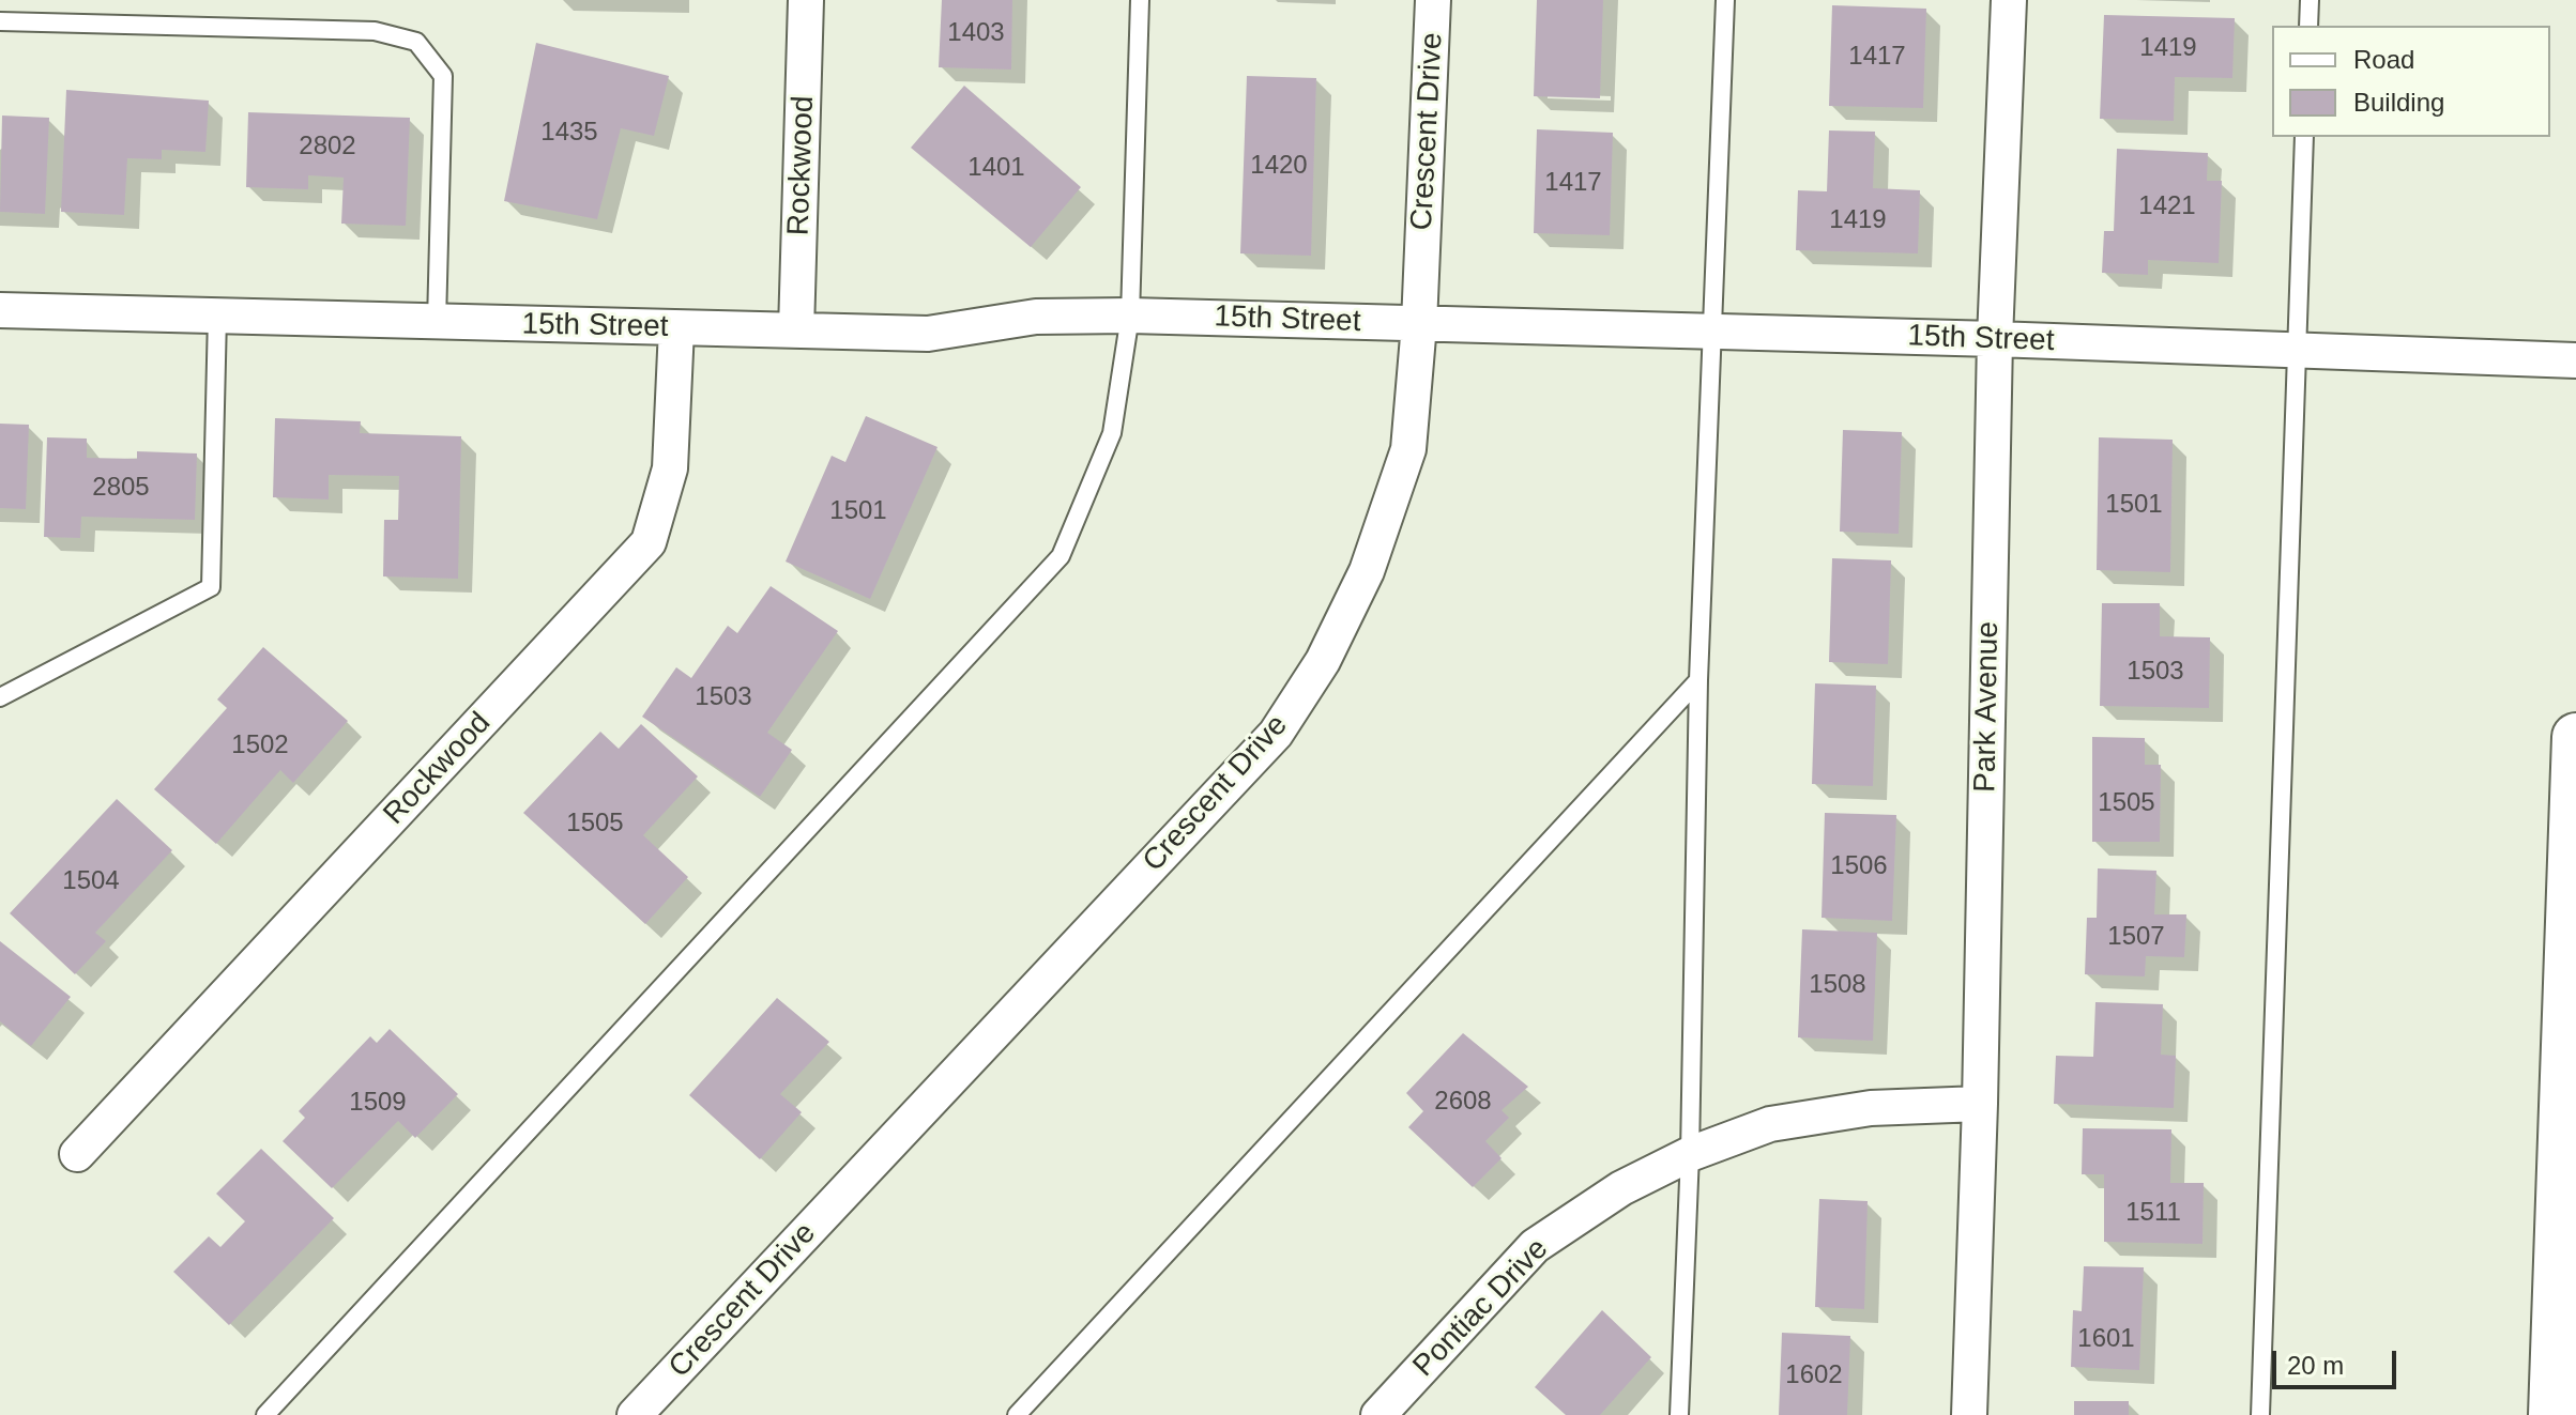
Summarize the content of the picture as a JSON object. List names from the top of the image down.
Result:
{
  "streets": {
    "street": [
      "Crescent Drive",
      "Rockwood",
      "15th Street",
      "Park Avenue",
      "Pontiac Drive"
    ]
  },
  "crossings": [
    ["Crescent Drive", "15th Street"],
    ["Rockwood", "15th Street"],
    ["15th Street", "Park Avenue"],
    ["Park Avenue", "Pontiac Drive"]
  ],
  "house_numbers": [
    "1403",
    "1419",
    "1417",
    "1435",
    "2802",
    "1420",
    "1401",
    "1417",
    "1421",
    "1419",
    "2805",
    "1501",
    "1501",
    "1503",
    "1503",
    "1502",
    "1505",
    "1505",
    "1506",
    "1504",
    "1507",
    "1508",
    "2608",
    "1509",
    "1511",
    "1601",
    "1602"
  ],
  "legend": ["Road", "Building"],
  "scale_bar": "20 m"
}
